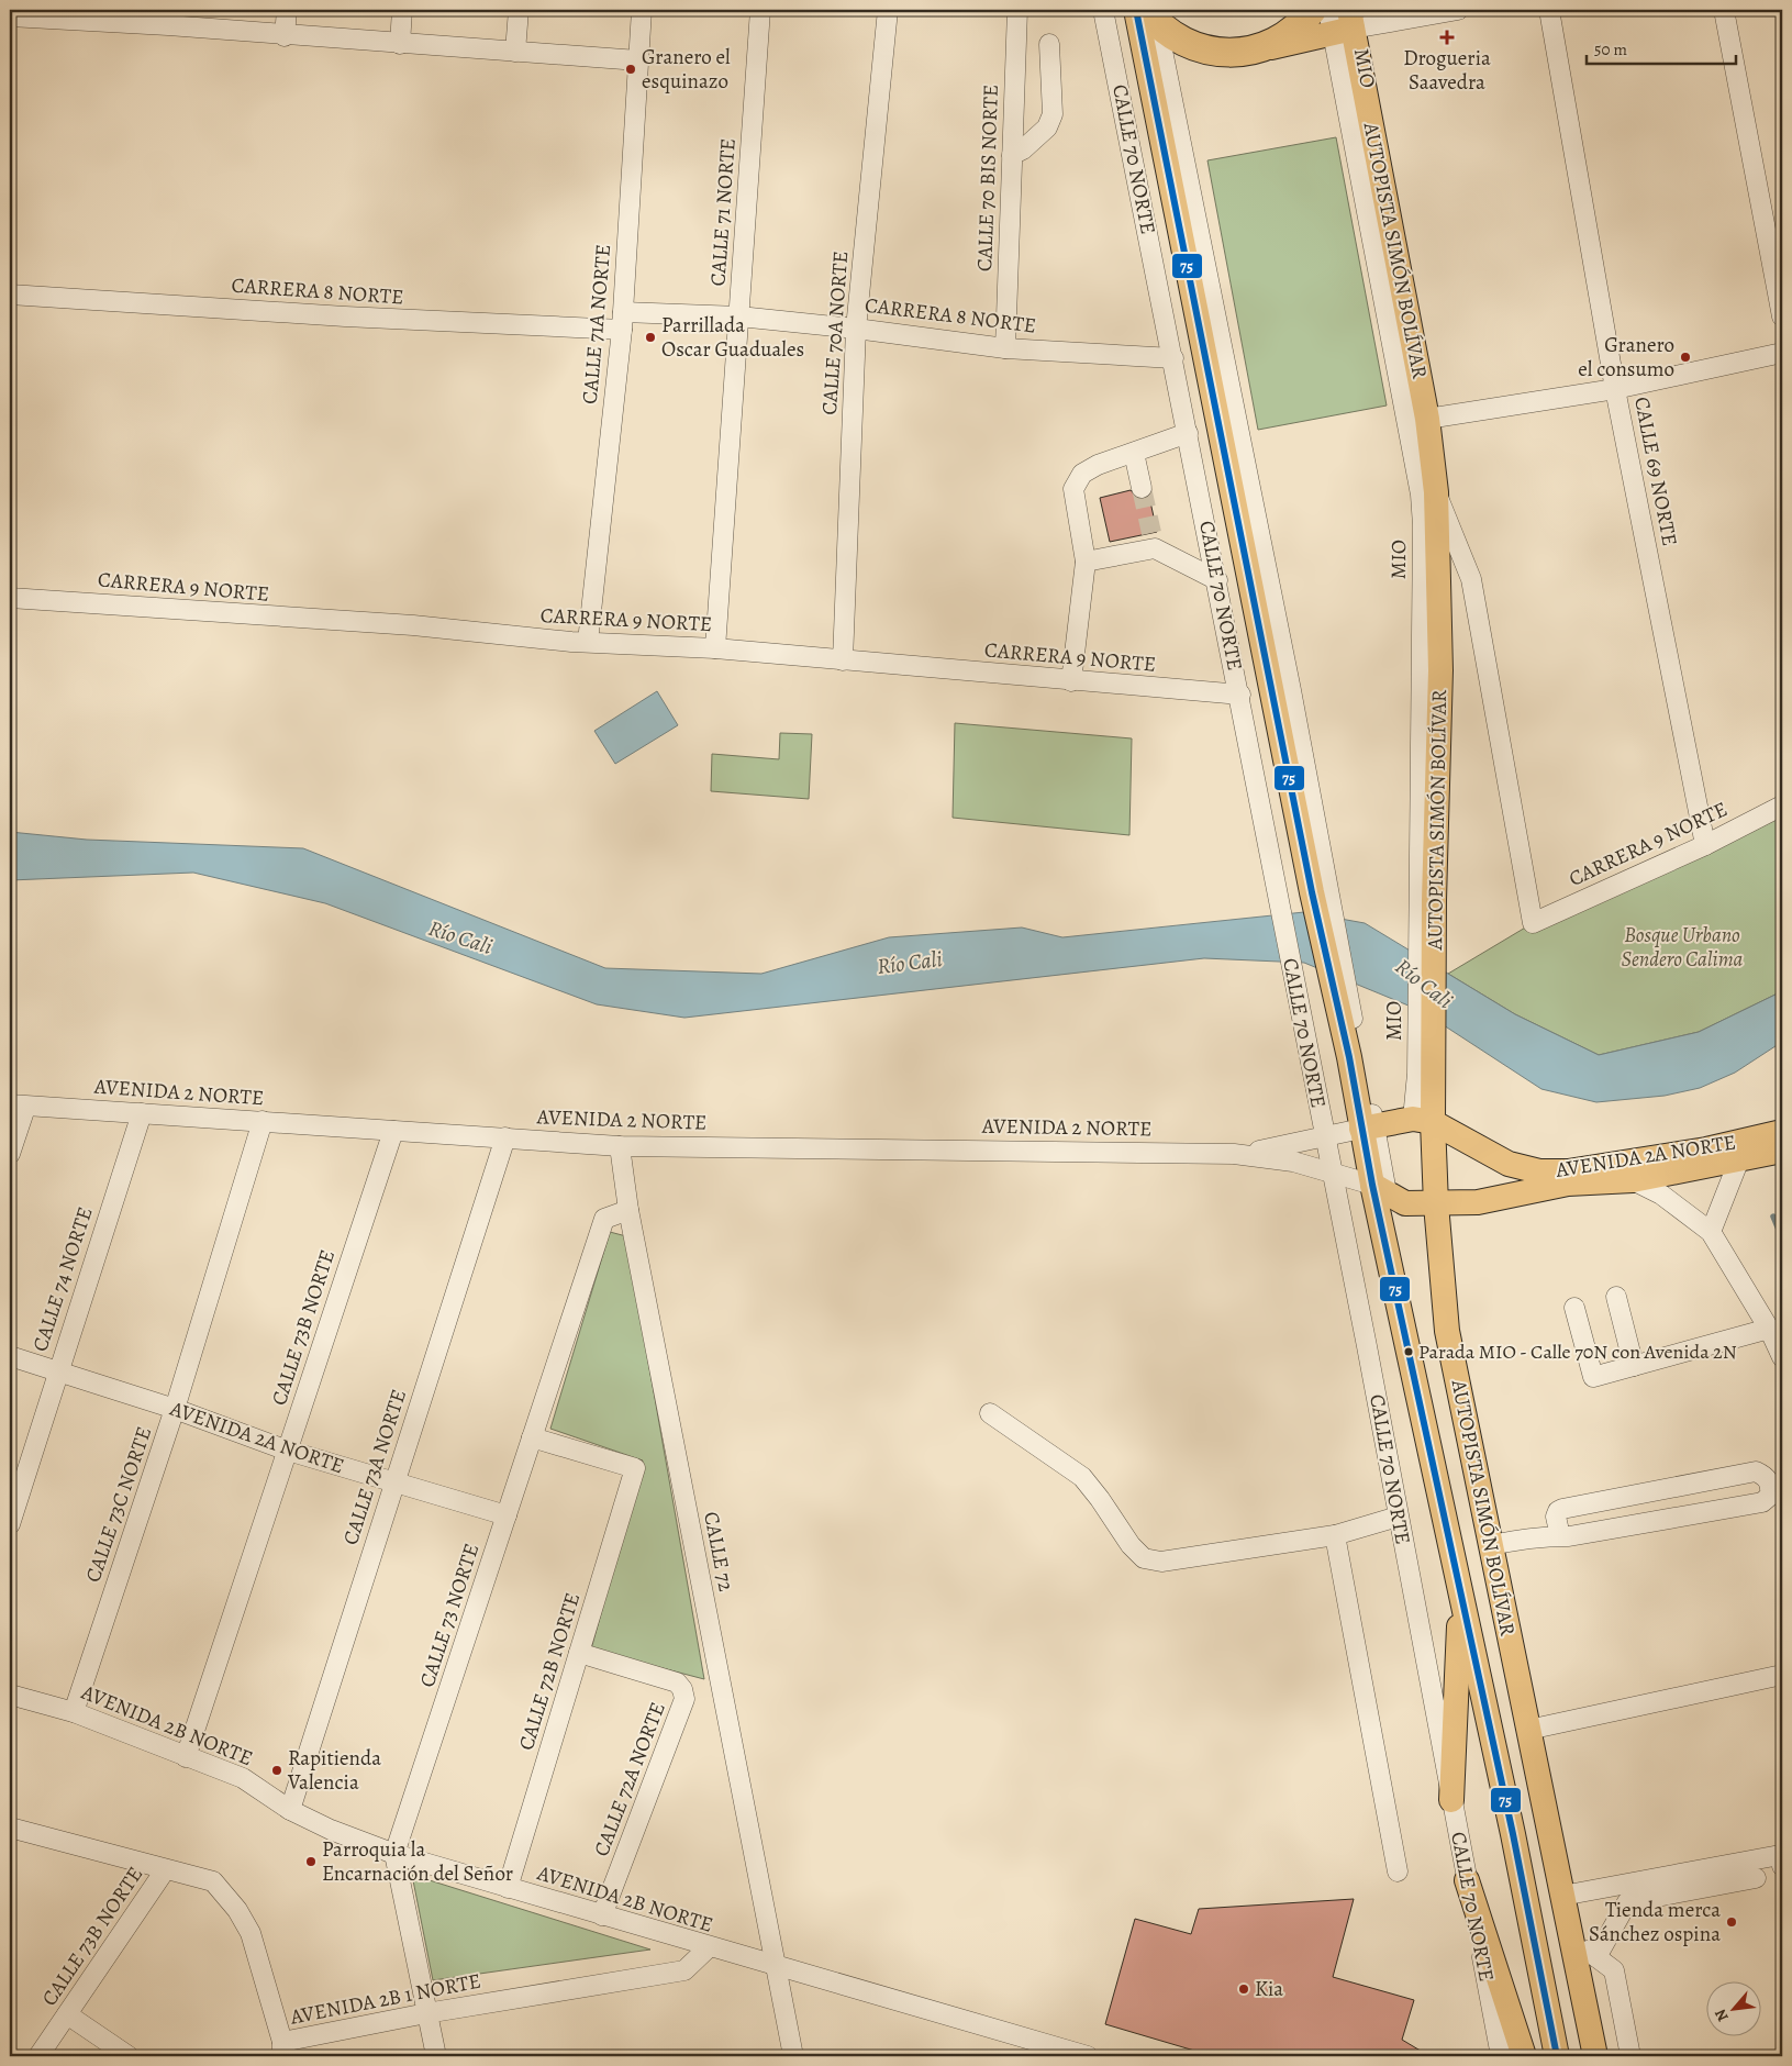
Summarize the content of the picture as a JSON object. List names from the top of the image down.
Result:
{
  "streets": {
    "main road": ["AUTOPISTA SIMÓN BOLÍVAR", "AVENIDA 2A NORTE"],
    "street": [
      "MIO",
      "CALLE 70 NORTE",
      "CALLE 70 BIS NORTE",
      "CALLE 71 NORTE",
      "CARRERA 8 NORTE",
      "CALLE 71A NORTE",
      "CALLE 70A NORTE",
      "CALLE 69 NORTE",
      "CARRERA 9 NORTE",
      "AVENIDA 2 NORTE",
      "CALLE 74 NORTE",
      "CALLE 73B NORTE",
      "CALLE 73A NORTE",
      "CALLE 73C NORTE",
      "CALLE 72",
      "CALLE 73 NORTE",
      "CALLE 72B NORTE",
      "AVENIDA 2B NORTE",
      "CALLE 72A NORTE",
      "AVENIDA 2B 1 NORTE"
    ]
  },
  "crossings": [
    ["MIO", "AUTOPISTA SIMÓN BOLÍVAR"],
    ["CALLE 70 NORTE", "CARRERA 8 NORTE"],
    ["CALLE 70 NORTE", "CARRERA 9 NORTE"],
    ["CALLE 70 NORTE", "AVENIDA 2 NORTE"],
    ["CALLE 70 NORTE", "AVENIDA 2A NORTE"],
    ["CALLE 70 BIS NORTE", "CARRERA 8 NORTE"],
    ["CALLE 71 NORTE", "CARRERA 8 NORTE"],
    ["CALLE 71 NORTE", "CARRERA 9 NORTE"],
    ["AUTOPISTA SIMÓN BOLÍVAR", "CARRERA 9 NORTE"],
    ["AUTOPISTA SIMÓN BOLÍVAR", "AVENIDA 2A NORTE"],
    ["CARRERA 8 NORTE", "CALLE 71A NORTE"],
    ["CARRERA 8 NORTE", "CALLE 70A NORTE"],
    ["CALLE 71A NORTE", "CARRERA 9 NORTE"],
    ["CALLE 70A NORTE", "CARRERA 9 NORTE"],
    ["CALLE 69 NORTE", "CARRERA 9 NORTE"],
    ["AVENIDA 2 NORTE", "AVENIDA 2A NORTE"],
    ["AVENIDA 2 NORTE", "CALLE 74 NORTE"],
    ["AVENIDA 2 NORTE", "CALLE 73B NORTE"],
    ["AVENIDA 2 NORTE", "CALLE 73A NORTE"],
    ["AVENIDA 2 NORTE", "CALLE 73C NORTE"],
    ["AVENIDA 2 NORTE", "CALLE 72"],
    ["AVENIDA 2A NORTE", "CALLE 74 NORTE"],
    ["AVENIDA 2A NORTE", "CALLE 73B NORTE"],
    ["AVENIDA 2A NORTE", "CALLE 73A NORTE"],
    ["AVENIDA 2A NORTE", "CALLE 73C NORTE"],
    ["AVENIDA 2A NORTE", "CALLE 73 NORTE"],
    ["CALLE 73B NORTE", "AVENIDA 2B NORTE"],
    ["CALLE 73B NORTE", "AVENIDA 2B 1 NORTE"],
    ["CALLE 73A NORTE", "AVENIDA 2B NORTE"],
    ["CALLE 73C NORTE", "AVENIDA 2B NORTE"],
    ["CALLE 72", "CALLE 73 NORTE"],
    ["CALLE 72", "AVENIDA 2B NORTE"],
    ["CALLE 73 NORTE", "CALLE 72B NORTE"],
    ["CALLE 73 NORTE", "AVENIDA 2B NORTE"],
    ["CALLE 73 NORTE", "AVENIDA 2B 1 NORTE"],
    ["CALLE 72B NORTE", "AVENIDA 2B NORTE"],
    ["CALLE 72B NORTE", "CALLE 72A NORTE"],
    ["AVENIDA 2B NORTE", "CALLE 72A NORTE"],
    ["AVENIDA 2B NORTE", "AVENIDA 2B 1 NORTE"]
  ],
  "water": ["Río Cali"],
  "parks": ["Bosque Urbano Sendero Calima"],
  "places": {
    "health": ["Drogueria Saavedra"],
    "other": [
      "Granero el esquinazo",
      "Parrillada Oscar Guaduales",
      "Granero el consumo",
      "Parada MIO - Calle 70N con Avenida 2N",
      "Rapitienda Valencia",
      "Parroquia la Encarnación del Señor",
      "Tienda merca Sánchez ospina",
      "Kia"
    ]
  },
  "lines": ["transit line 75"],
  "scale_bar": "50 m",
  "north": "bottom left"
}
